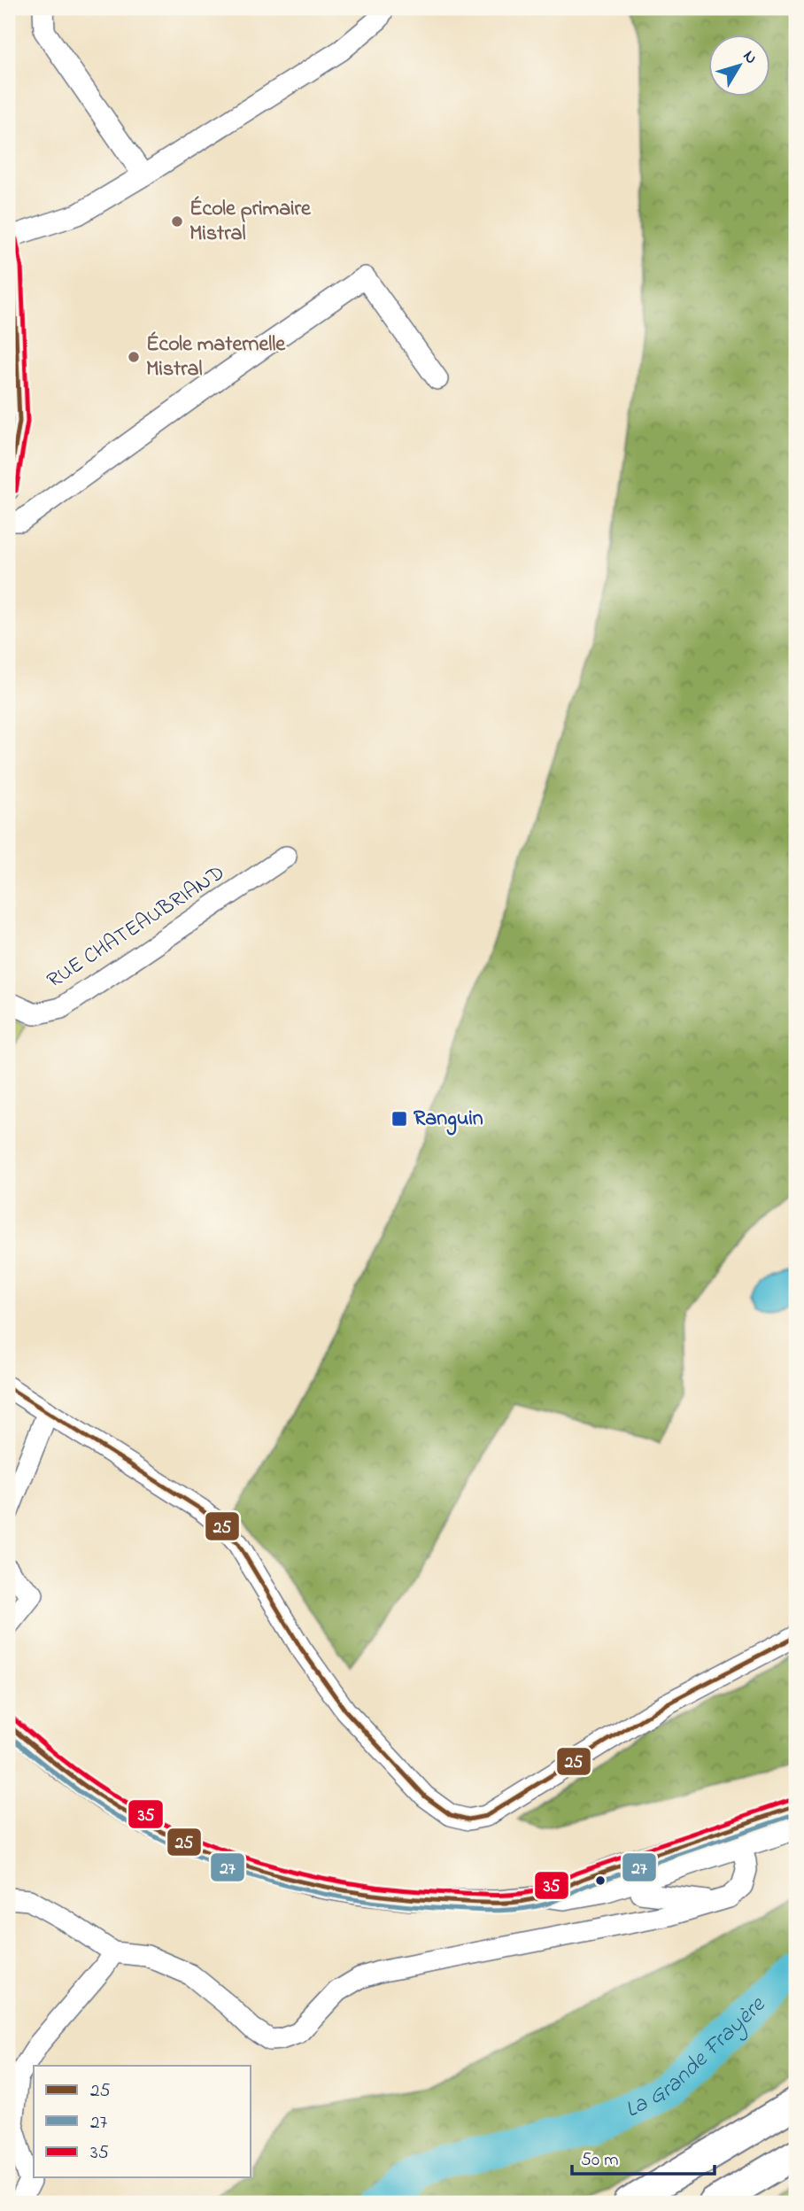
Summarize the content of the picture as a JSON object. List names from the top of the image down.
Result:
{
  "streets": {
    "street": ["RUE CHATEAUBRIAND"]
  },
  "water": ["La Grande Frayère"],
  "places": {
    "other": ["École primaire Mistral", "École maternelle Mistral"],
    "transit": ["Ranguin"]
  },
  "lines": ["transit line 35", "transit line 25", "transit line 27"],
  "legend": ["25", "27", "35"],
  "scale_bar": "50 m",
  "north": "top right"
}
